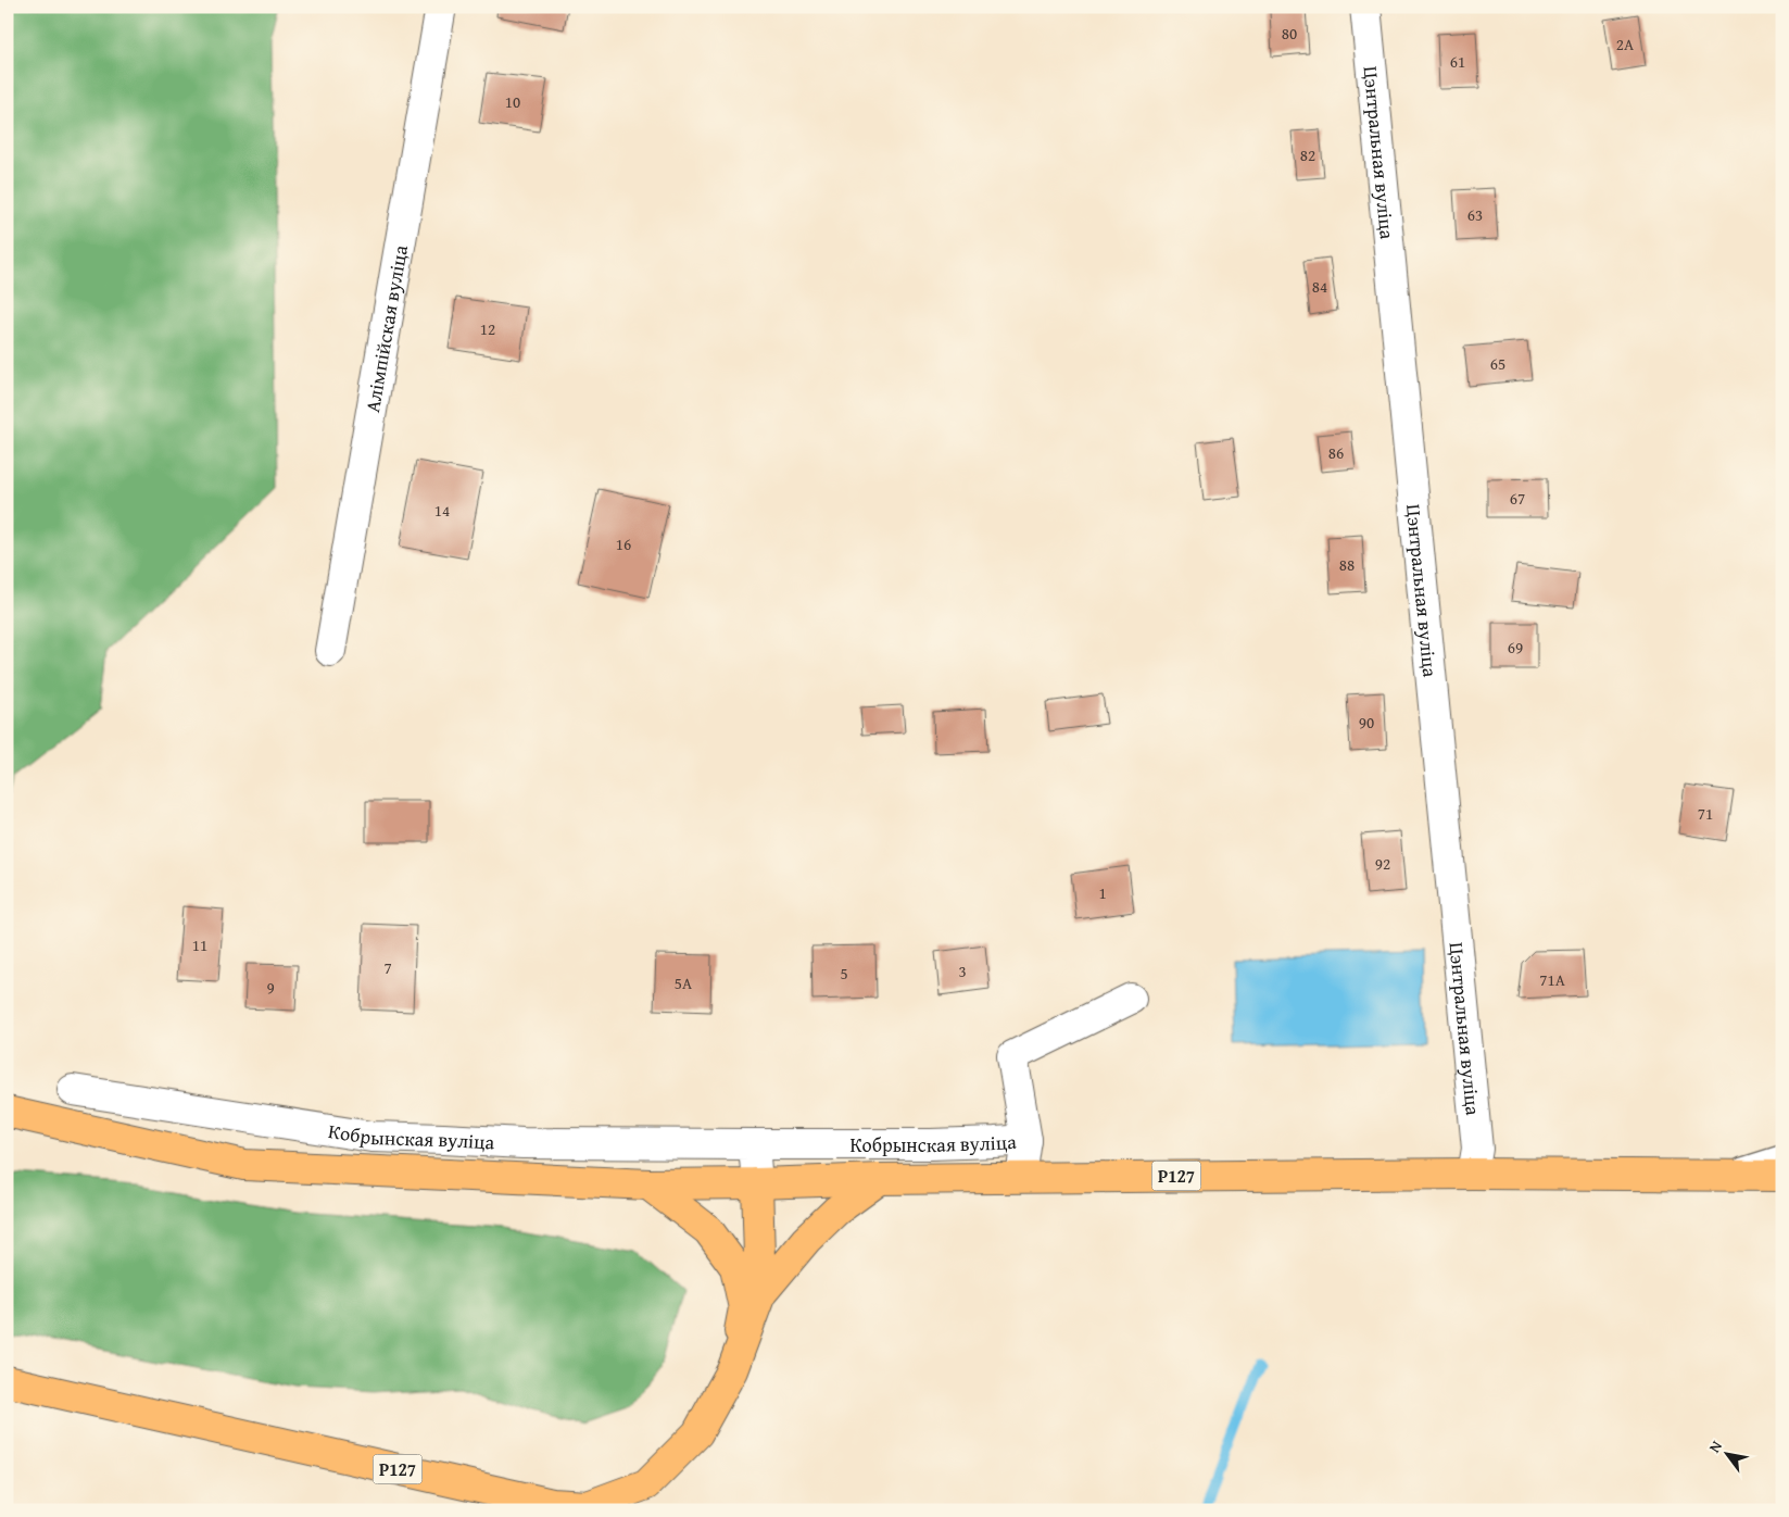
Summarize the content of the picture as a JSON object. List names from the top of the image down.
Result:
{
  "streets": {
    "main road": ["Р127"],
    "street": ["Цэнтральная вуліца", "Алімпійская вуліца", "Кобрынская вуліца"]
  },
  "crossings": [
    ["Цэнтральная вуліца", "Р127"]
  ],
  "house_numbers": [
    "80",
    "2А",
    "61",
    "10",
    "82",
    "63",
    "84",
    "12",
    "65",
    "86",
    "67",
    "14",
    "16",
    "88",
    "69",
    "90",
    "71",
    "92",
    "1",
    "11",
    "7",
    "3",
    "5",
    "71A",
    "5А",
    "9"
  ],
  "north": "top left"
}
